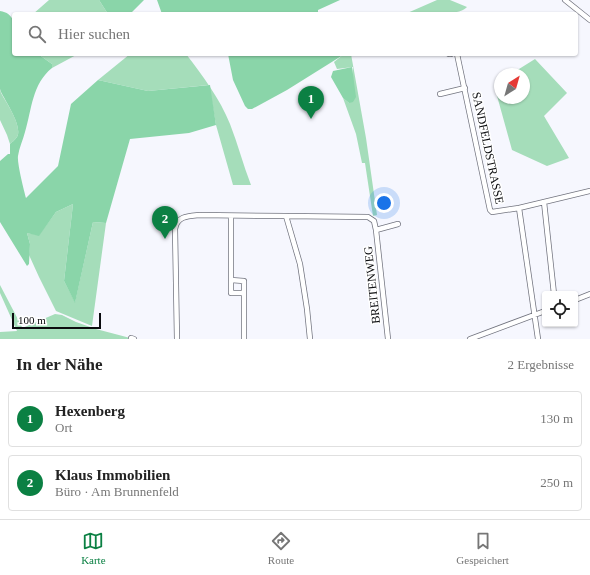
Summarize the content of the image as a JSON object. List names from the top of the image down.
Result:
{
  "streets": {
    "street": ["SANDFELDSTRASSE", "BREITENWEG"]
  },
  "scale_bar": "100 m",
  "north": "top right",
  "page": {
    "search": "Hier suchen",
    "pins": ["1", "2"],
    "scale": "100 m",
    "heading": ["In der Nähe", "2 Ergebnisse"],
    "list": [
      {
        "mark": "1",
        "name": "Hexenberg",
        "note": "Ort",
        "value": "130 m"
      },
      {
        "mark": "2",
        "name": "Klaus Immobilien",
        "note": "Büro · Am Brunnenfeld",
        "value": "250 m"
      }
    ],
    "nav": ["Karte", "Route", "Gespeichert"]
  }
}
